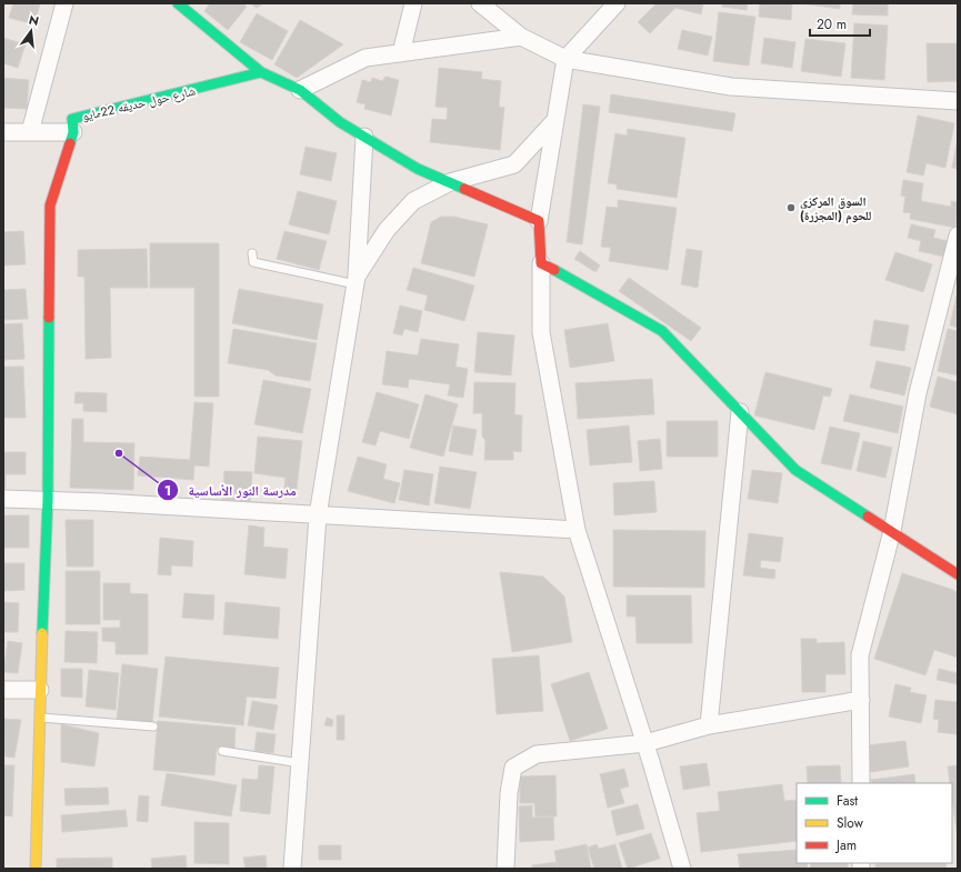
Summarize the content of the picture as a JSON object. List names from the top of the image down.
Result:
{
  "streets": {
    "street": ["شارع حول حديقه 22مايو"]
  },
  "places": ["السوق المركزي للحوم (المجزرة)", "مدرسة النور الأساسية"],
  "legend": ["Fast", "Slow", "Jam"],
  "scale_bar": "20 m",
  "north": "top"
}
